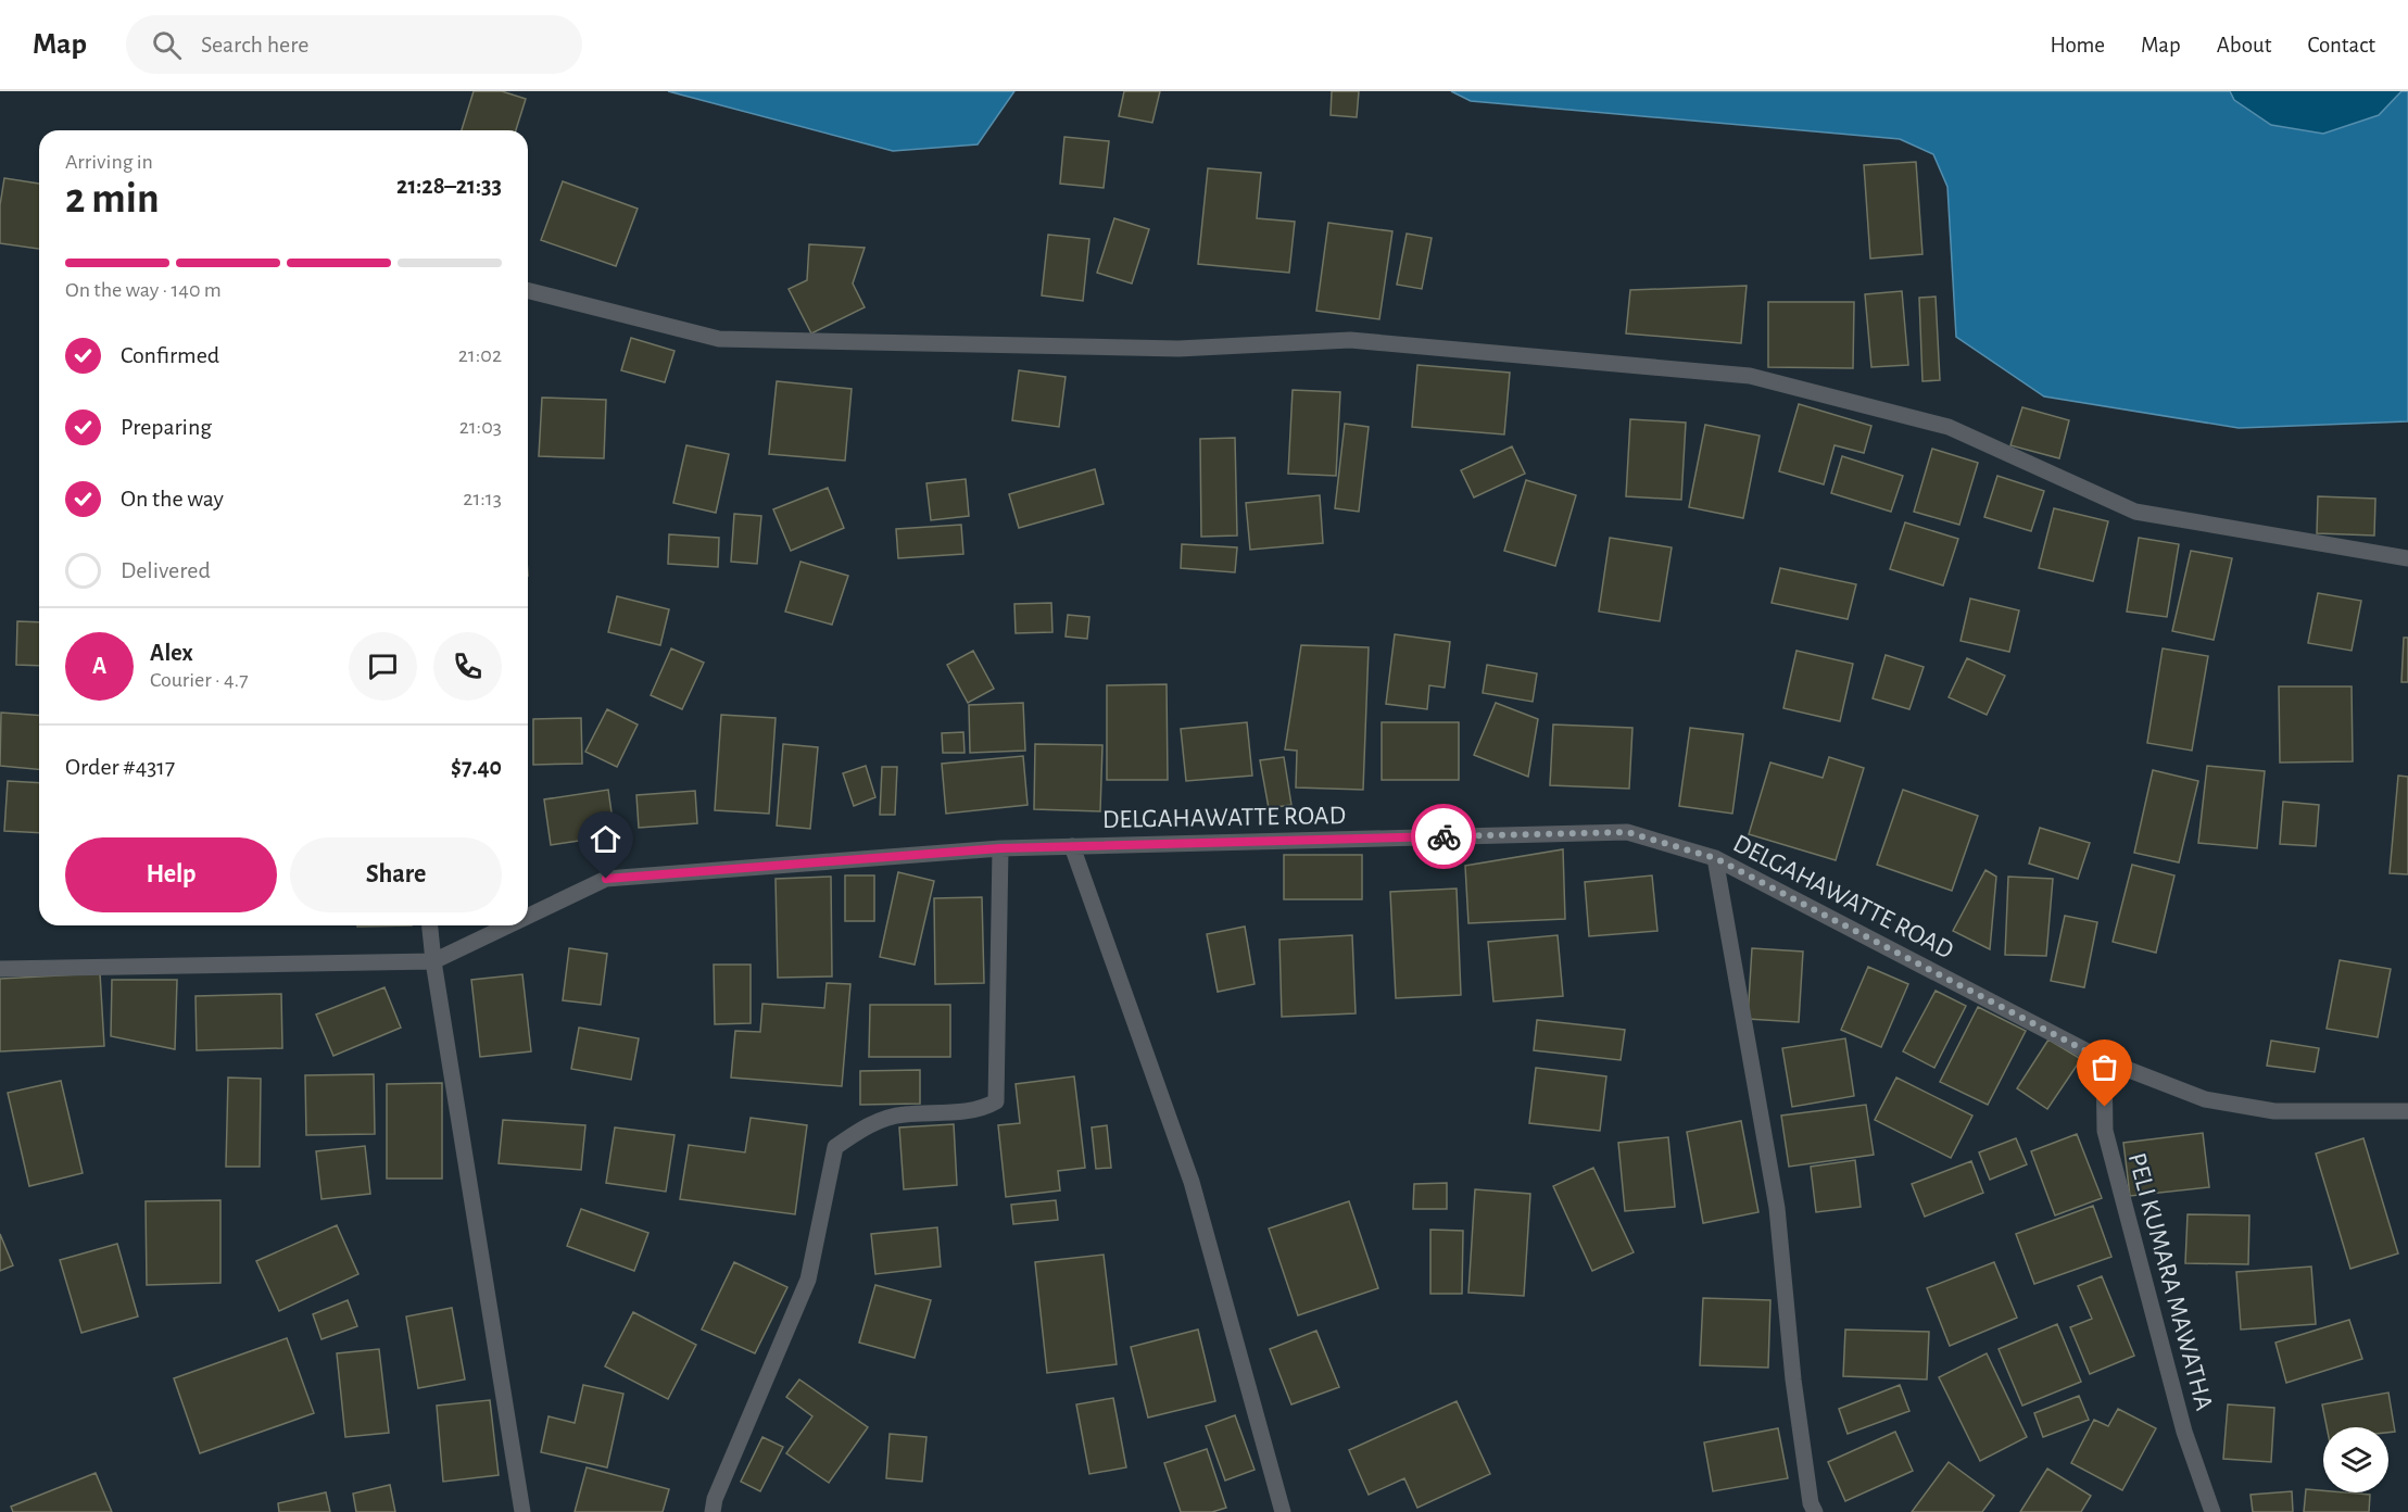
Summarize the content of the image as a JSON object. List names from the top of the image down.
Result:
{
  "streets": {
    "street": ["DELGAHAWATTE ROAD", "PELI KUMARA MAWATHA"]
  },
  "crossings": [
    ["DELGAHAWATTE ROAD", "PELI KUMARA MAWATHA"]
  ],
  "page": {
    "header": "Map",
    "search": "Search here",
    "nav": [
      "Home",
      "Map",
      "About",
      "Contact"
    ],
    "heading": ["2 min", "Arriving in", "21:28–21:33"],
    "panel": [
      "Alex",
      "Courier · 4.7",
      "Order #4317",
      "$7.40"
    ],
    "bar": "On the way · 140 m",
    "list": [
      ["Confirmed", "21:02"],
      ["Preparing", "21:03"],
      ["On the way", "21:13"],
      "Delivered"
    ],
    "round": "A",
    "buttons": ["Help", "Share"]
  }
}
